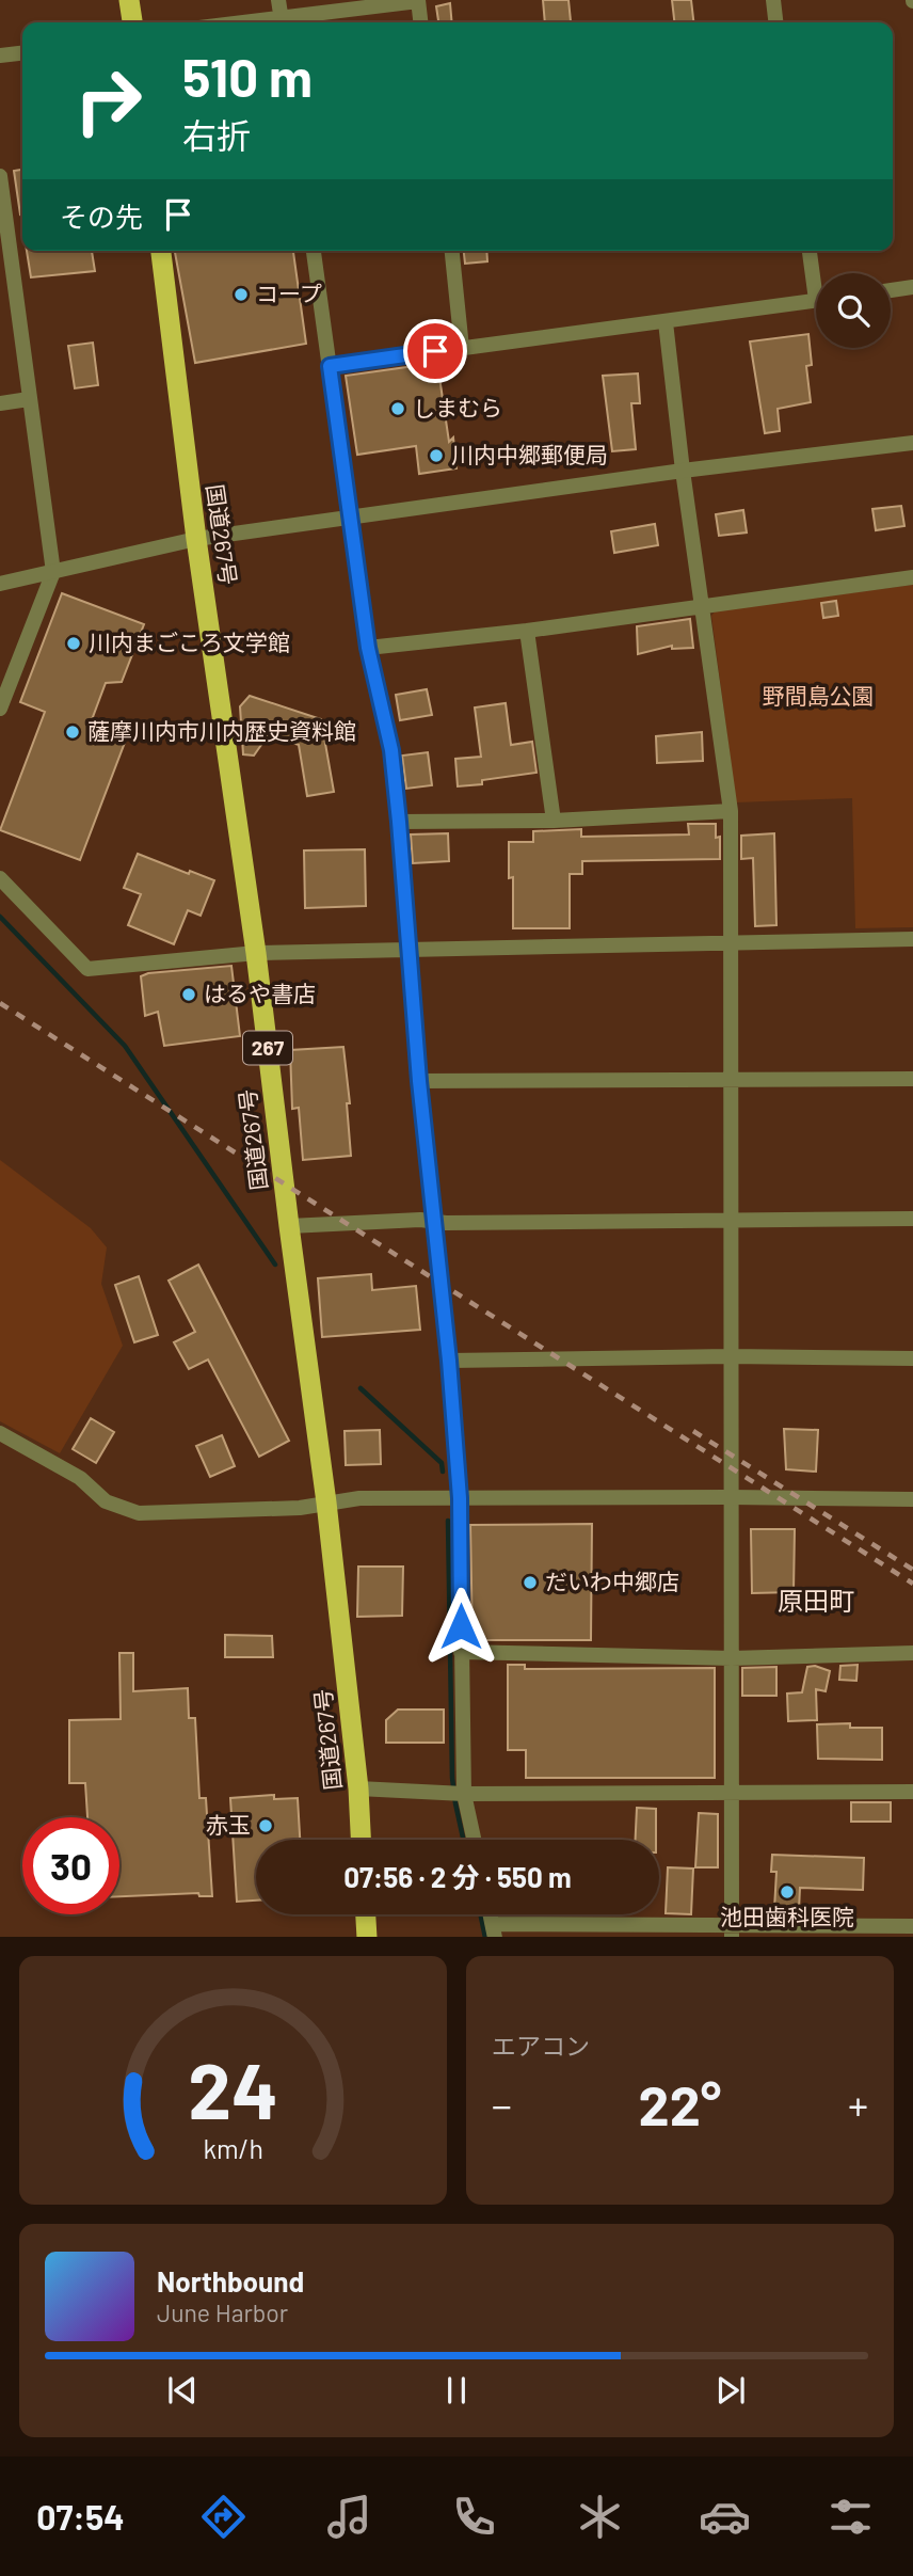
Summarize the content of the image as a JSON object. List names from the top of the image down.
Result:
{
  "streets": {
    "highway": ["国道267号", "267"]
  },
  "districts": ["原田町"],
  "parks": ["野間島公園"],
  "places": [
    "コープ",
    "しまむら",
    "川内中郷郵便局",
    "川内まごころ文学館",
    "薩摩川内市川内歴史資料館",
    "はるや書店",
    "だいわ中郷店",
    "赤玉",
    "池田歯科医院"
  ],
  "page": {
    "turn": ["510 m", "右折"],
    "then": "その先",
    "limit": "30",
    "trip": "07:56 · 2 分 · 550 m",
    "tile": "エアコン",
    "heat": ["−", "22°", "+"],
    "song": ["Northbound", "June Harbor"],
    "tabs": "07:54",
    "gauge": ["24", "km/h"]
  }
}
